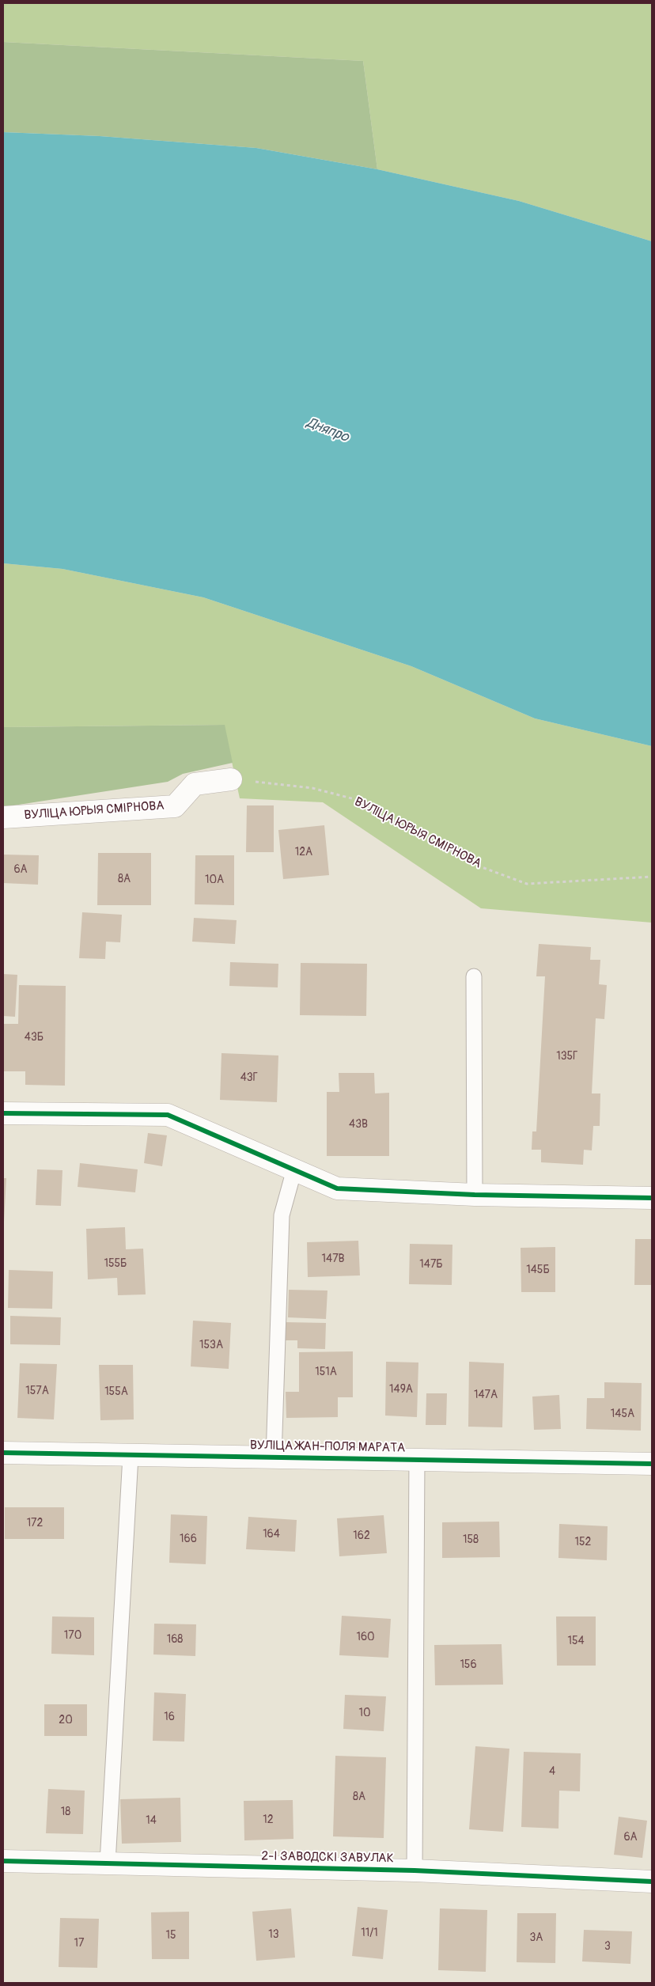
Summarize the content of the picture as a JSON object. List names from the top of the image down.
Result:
{
  "streets": {
    "street": ["ВУЛІЦА ЮРЫЯ СМІРНОВА", "ВУЛІЦА ЖАН-ПОЛЯ МАРАТА", "2-І ЗАВОДСКІ ЗАВУЛАК"]
  },
  "water": ["Дняпро"],
  "house_numbers": [
    "12А",
    "6А",
    "8А",
    "10А",
    "43Б",
    "135Г",
    "43Г",
    "43В",
    "147В",
    "155Б",
    "147Б",
    "145Б",
    "153А",
    "151А",
    "149А",
    "157А",
    "155А",
    "147А",
    "145А",
    "172",
    "164",
    "162",
    "166",
    "158",
    "152",
    "170",
    "160",
    "168",
    "154",
    "156",
    "10",
    "16",
    "20",
    "4",
    "8А",
    "18",
    "12",
    "14",
    "6А",
    "11/1",
    "13",
    "15",
    "3А",
    "17",
    "3"
  ]
}
